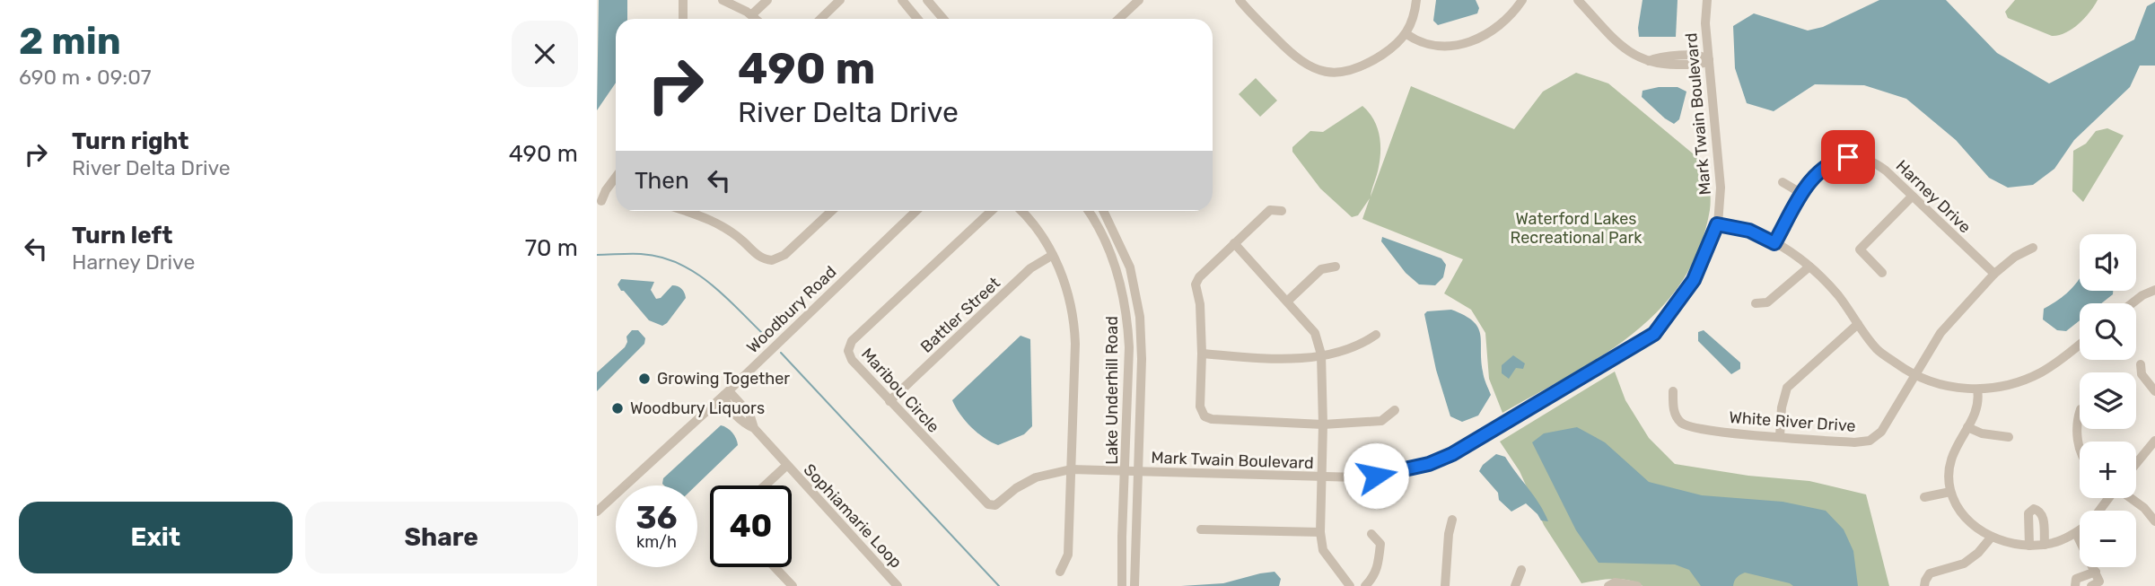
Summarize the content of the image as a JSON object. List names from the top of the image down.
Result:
{
  "streets": {
    "street": [
      "Mark Twain Boulevard",
      "Harney Drive",
      "Woodbury Road",
      "Battler Street",
      "Maribou Circle",
      "Lake Underhill Road",
      "White River Drive",
      "Sophiamarie Loop"
    ]
  },
  "crossings": [
    ["Mark Twain Boulevard", "Maribou Circle"],
    ["Mark Twain Boulevard", "Lake Underhill Road"],
    ["Harney Drive", "White River Drive"],
    ["Woodbury Road", "Sophiamarie Loop"],
    ["Battler Street", "Maribou Circle"],
    ["Maribou Circle", "Lake Underhill Road"]
  ],
  "parks": ["Waterford Lakes Recreational Park"],
  "places": ["Growing Together", "Woodbury Liquors"],
  "page": {
    "heading": ["2 min", "690 m · 09:07"],
    "turn": ["490 m", "River Delta Drive"],
    "list": [
      {
        "name": "Turn right",
        "note": "River Delta Drive",
        "value": "490 m"
      },
      {
        "name": "Turn left",
        "note": "Harney Drive",
        "value": "70 m"
      }
    ],
    "then": "Then",
    "map_buttons": ["+", "−"],
    "speed": "36 km/h",
    "limit": "40",
    "buttons": ["Exit", "Share"]
  }
}
